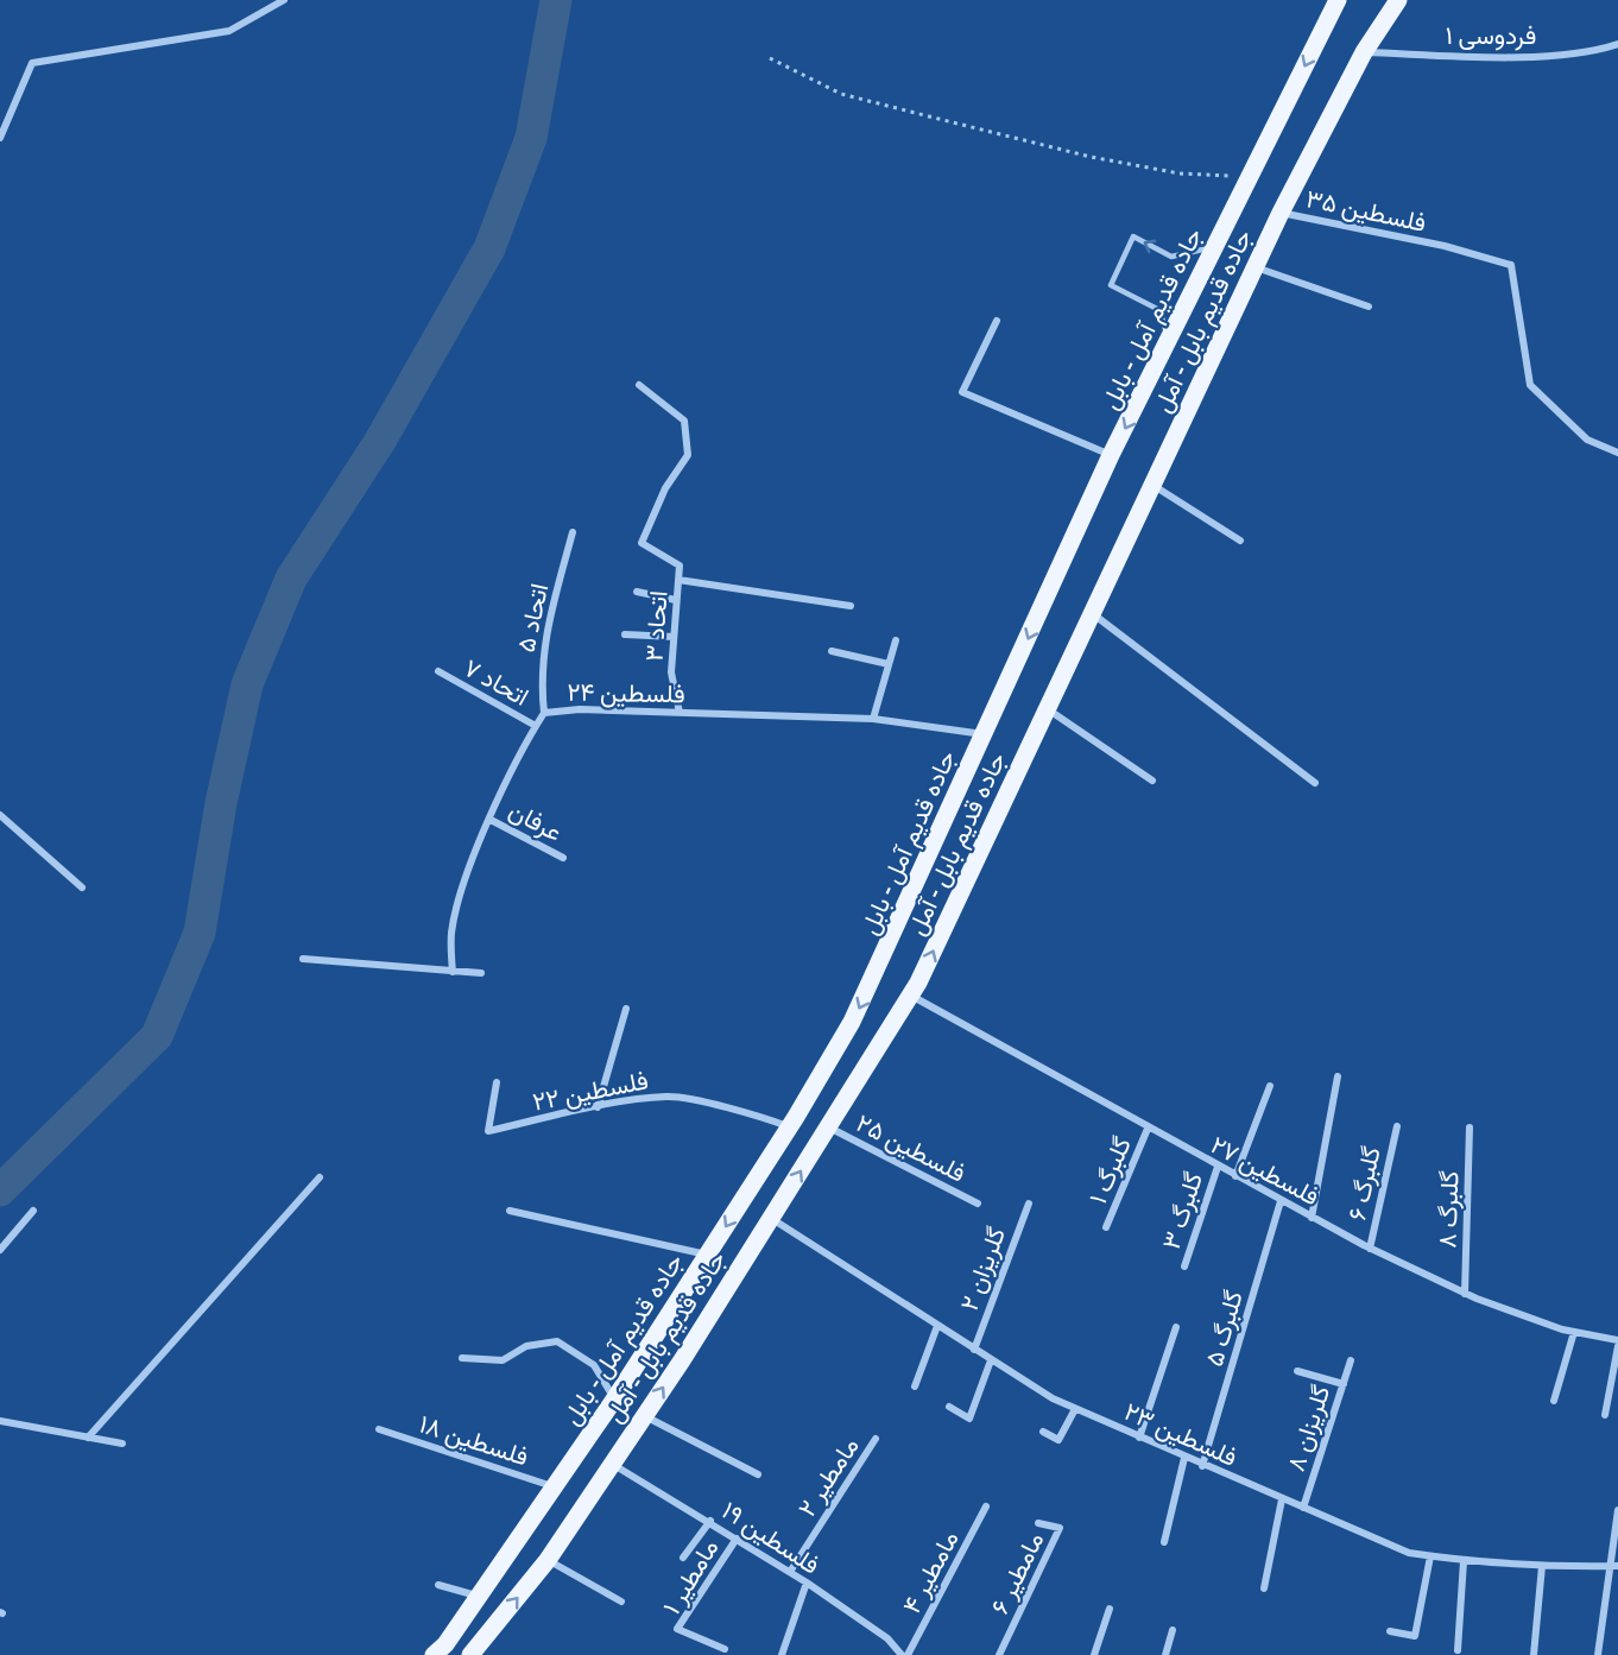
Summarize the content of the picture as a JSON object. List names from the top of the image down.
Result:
{
  "streets": {
    "main road": ["جاده قدیم آمل - بابل", "جاده قدیم بابل - آمل"],
    "street": [
      "فردوسی ۱",
      "فلسطین ۳۵",
      "اتحاد ۵",
      "اتحاد ۳",
      "اتحاد ۷",
      "فلسطین ۲۴",
      "عرفان",
      "فلسطین ۲۲",
      "فلسطین ۲۵",
      "گلبرگ ۱",
      "فلسطین ۲۷",
      "گلبرگ ۶",
      "گلبرگ ۸",
      "گلبرگ ۳",
      "گلریزان ۲",
      "گلبرگ ۵",
      "گلریزان ۸",
      "فلسطین ۲۳",
      "فلسطین ۱۸",
      "مامطیر ۲",
      "فلسطین ۱۹",
      "مامطیر ۴",
      "مامطیر ۶",
      "مامطیر ۱"
    ]
  },
  "crossings": [
    ["فردوسی ۱", "جاده قدیم بابل - آمل"],
    ["فلسطین ۳۵", "جاده قدیم بابل - آمل"],
    ["جاده قدیم آمل - بابل", "فلسطین ۲۴"],
    ["جاده قدیم آمل - بابل", "فلسطین ۲۲"],
    ["جاده قدیم آمل - بابل", "فلسطین ۱۸"],
    ["جاده قدیم بابل - آمل", "فلسطین ۲۵"],
    ["جاده قدیم بابل - آمل", "فلسطین ۲۷"],
    ["جاده قدیم بابل - آمل", "فلسطین ۲۳"],
    ["جاده قدیم بابل - آمل", "فلسطین ۱۹"],
    ["اتحاد ۵", "فلسطین ۲۴"],
    ["اتحاد ۳", "فلسطین ۲۴"],
    ["اتحاد ۷", "فلسطین ۲۴"],
    ["فلسطین ۲۴", "عرفان"],
    ["گلبرگ ۱", "فلسطین ۲۷"],
    ["فلسطین ۲۷", "گلبرگ ۶"],
    ["فلسطین ۲۷", "گلبرگ ۸"],
    ["فلسطین ۲۷", "گلبرگ ۳"],
    ["فلسطین ۲۷", "گلبرگ ۵"],
    ["گلریزان ۲", "فلسطین ۲۳"],
    ["گلبرگ ۵", "فلسطین ۲۳"],
    ["گلریزان ۸", "فلسطین ۲۳"],
    ["مامطیر ۲", "فلسطین ۱۹"],
    ["فلسطین ۱۹", "مامطیر ۱"]
  ],
  "one_way": ["جاده قدیم آمل - بابل", "جاده قدیم بابل - آمل"]
}
